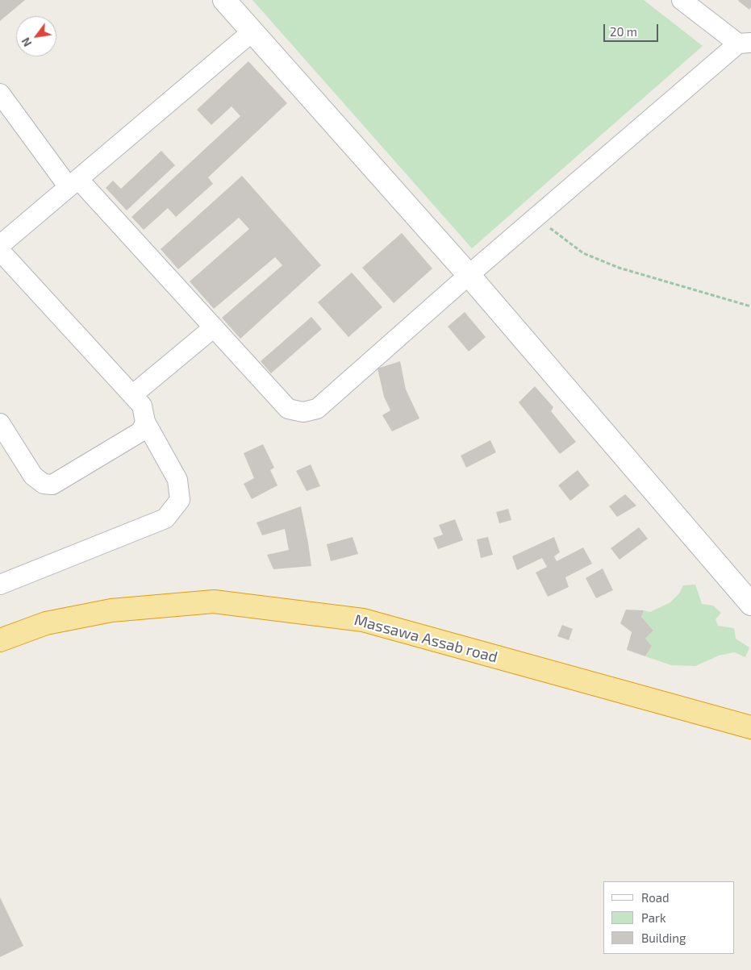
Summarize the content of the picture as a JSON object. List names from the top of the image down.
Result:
{
  "streets": {
    "highway": ["Massawa Assab road"]
  },
  "legend": ["Road", "Park", "Building"],
  "scale_bar": "20 m",
  "north": "bottom left"
}
